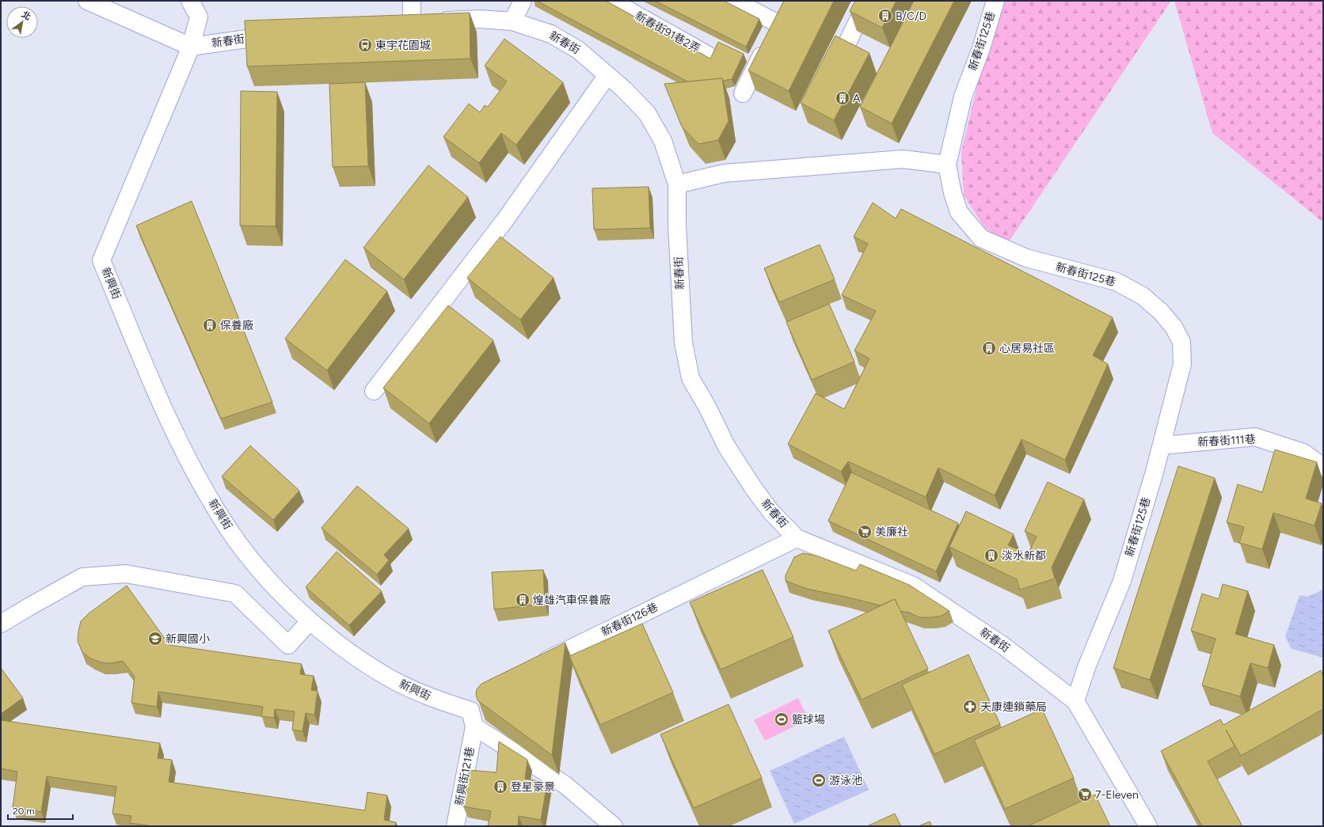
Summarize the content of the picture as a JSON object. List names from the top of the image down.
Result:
{
  "streets": {
    "street": [
      "新春街91巷2弄",
      "新春街",
      "新春街125巷",
      "新興街",
      "新春街111巷",
      "新春街126巷",
      "新興街121巷"
    ]
  },
  "crossings": [
    ["新春街", "新春街125巷"],
    ["新春街", "新興街"],
    ["新春街", "新春街126巷"],
    ["新春街125巷", "新春街111巷"],
    ["新興街", "新興街121巷"]
  ],
  "places": {
    "building": [
      "B/C/D",
      "A",
      "保養廠",
      "心居易社區",
      "淡水新都",
      "煌雄汽車保養廠",
      "登星豪景"
    ],
    "bus stop": ["東宇花園城"],
    "supermarket": ["美廉社", "7-Eleven"],
    "school or university": ["新興國小"],
    "pharmacy": ["天康連鎖藥局"],
    "sports": ["籃球場", "游泳池"]
  },
  "scale_bar": "20 m",
  "north": "top right"
}
